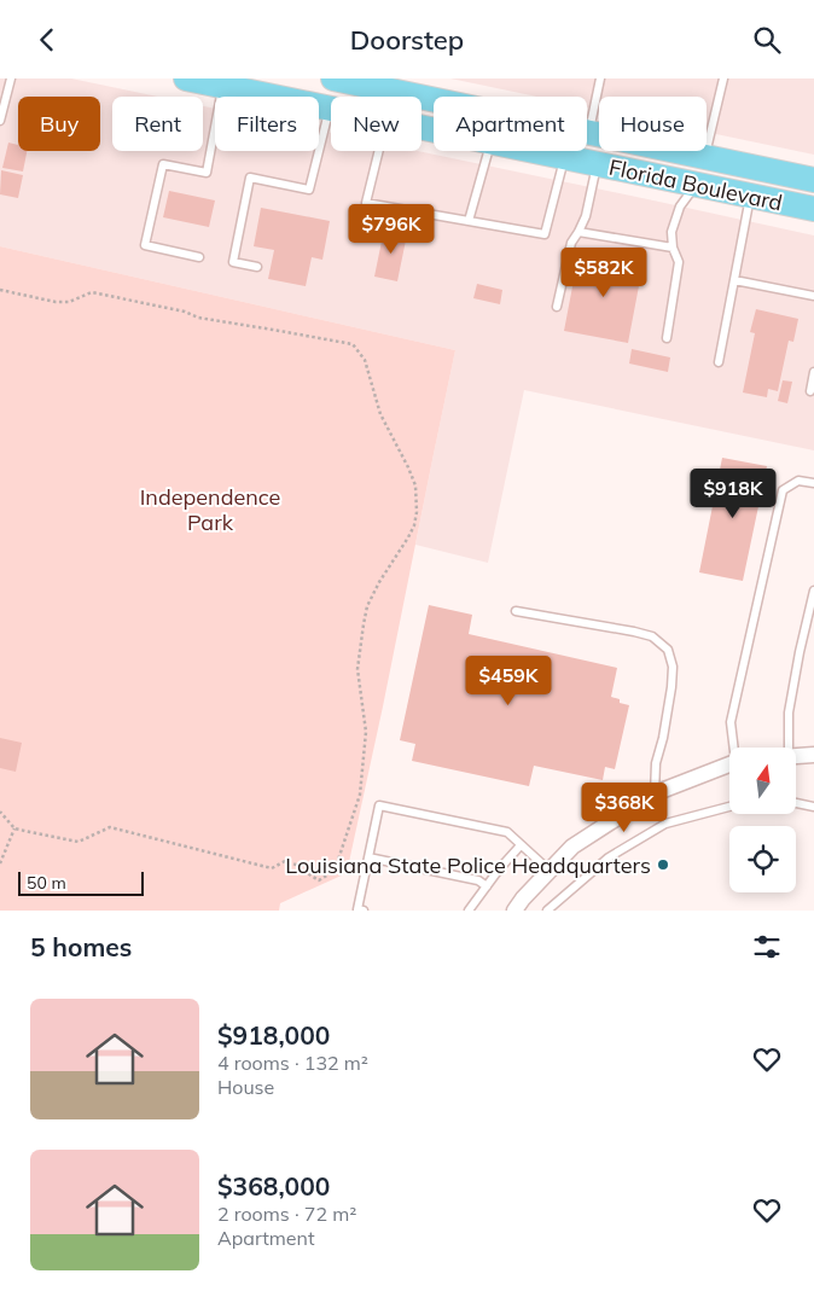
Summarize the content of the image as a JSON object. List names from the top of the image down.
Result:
{
  "streets": {
    "main road": ["Florida Boulevard"]
  },
  "parks": ["Independence Park"],
  "places": ["Louisiana State Police Headquarters"],
  "scale_bar": "50 m",
  "north": "top",
  "page": {
    "header": "Doorstep",
    "chip": [
      "Buy",
      "Rent",
      "Filters",
      "New",
      "Apartment",
      "House"
    ],
    "price": [
      "$796K",
      "$582K",
      "$918K",
      "$459K",
      "$368K"
    ],
    "scale": "50 m",
    "heading": "5 homes",
    "list": [
      {
        "name": "$918,000",
        "note": "4 rooms · 132 m² · House"
      },
      {
        "name": "$368,000",
        "note": "2 rooms · 72 m² · Apartment"
      }
    ]
  }
}
